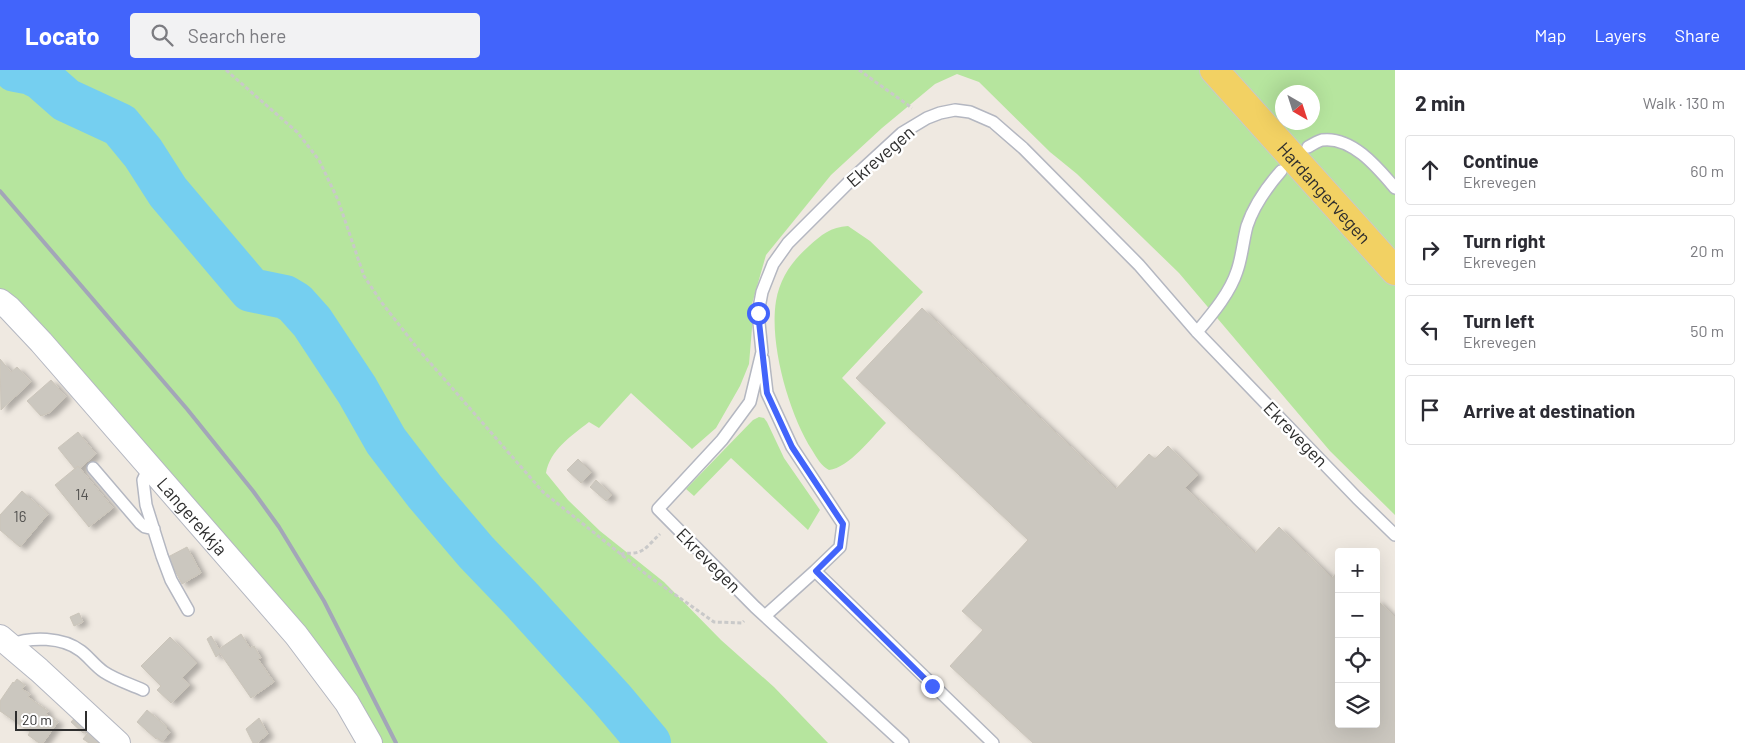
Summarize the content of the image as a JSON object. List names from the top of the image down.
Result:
{
  "streets": {
    "main road": ["Hardangervegen"],
    "street": ["Langerekkja"],
    "lane": ["Ekrevegen"]
  },
  "house_numbers": ["14", "16"],
  "scale_bar": "20 m",
  "north": "bottom right",
  "page": {
    "header": "Locato",
    "search": "Search here",
    "nav": ["Map", "Layers", "Share"],
    "heading": ["2 min", "Walk · 130 m"],
    "list": [
      ["Continue", "Ekrevegen", "60 m"],
      ["Turn right", "Ekrevegen", "20 m"],
      ["Turn left", "Ekrevegen", "50 m"],
      "Arrive at destination"
    ],
    "map_buttons": ["+", "−"],
    "scale": "20 m"
  }
}
